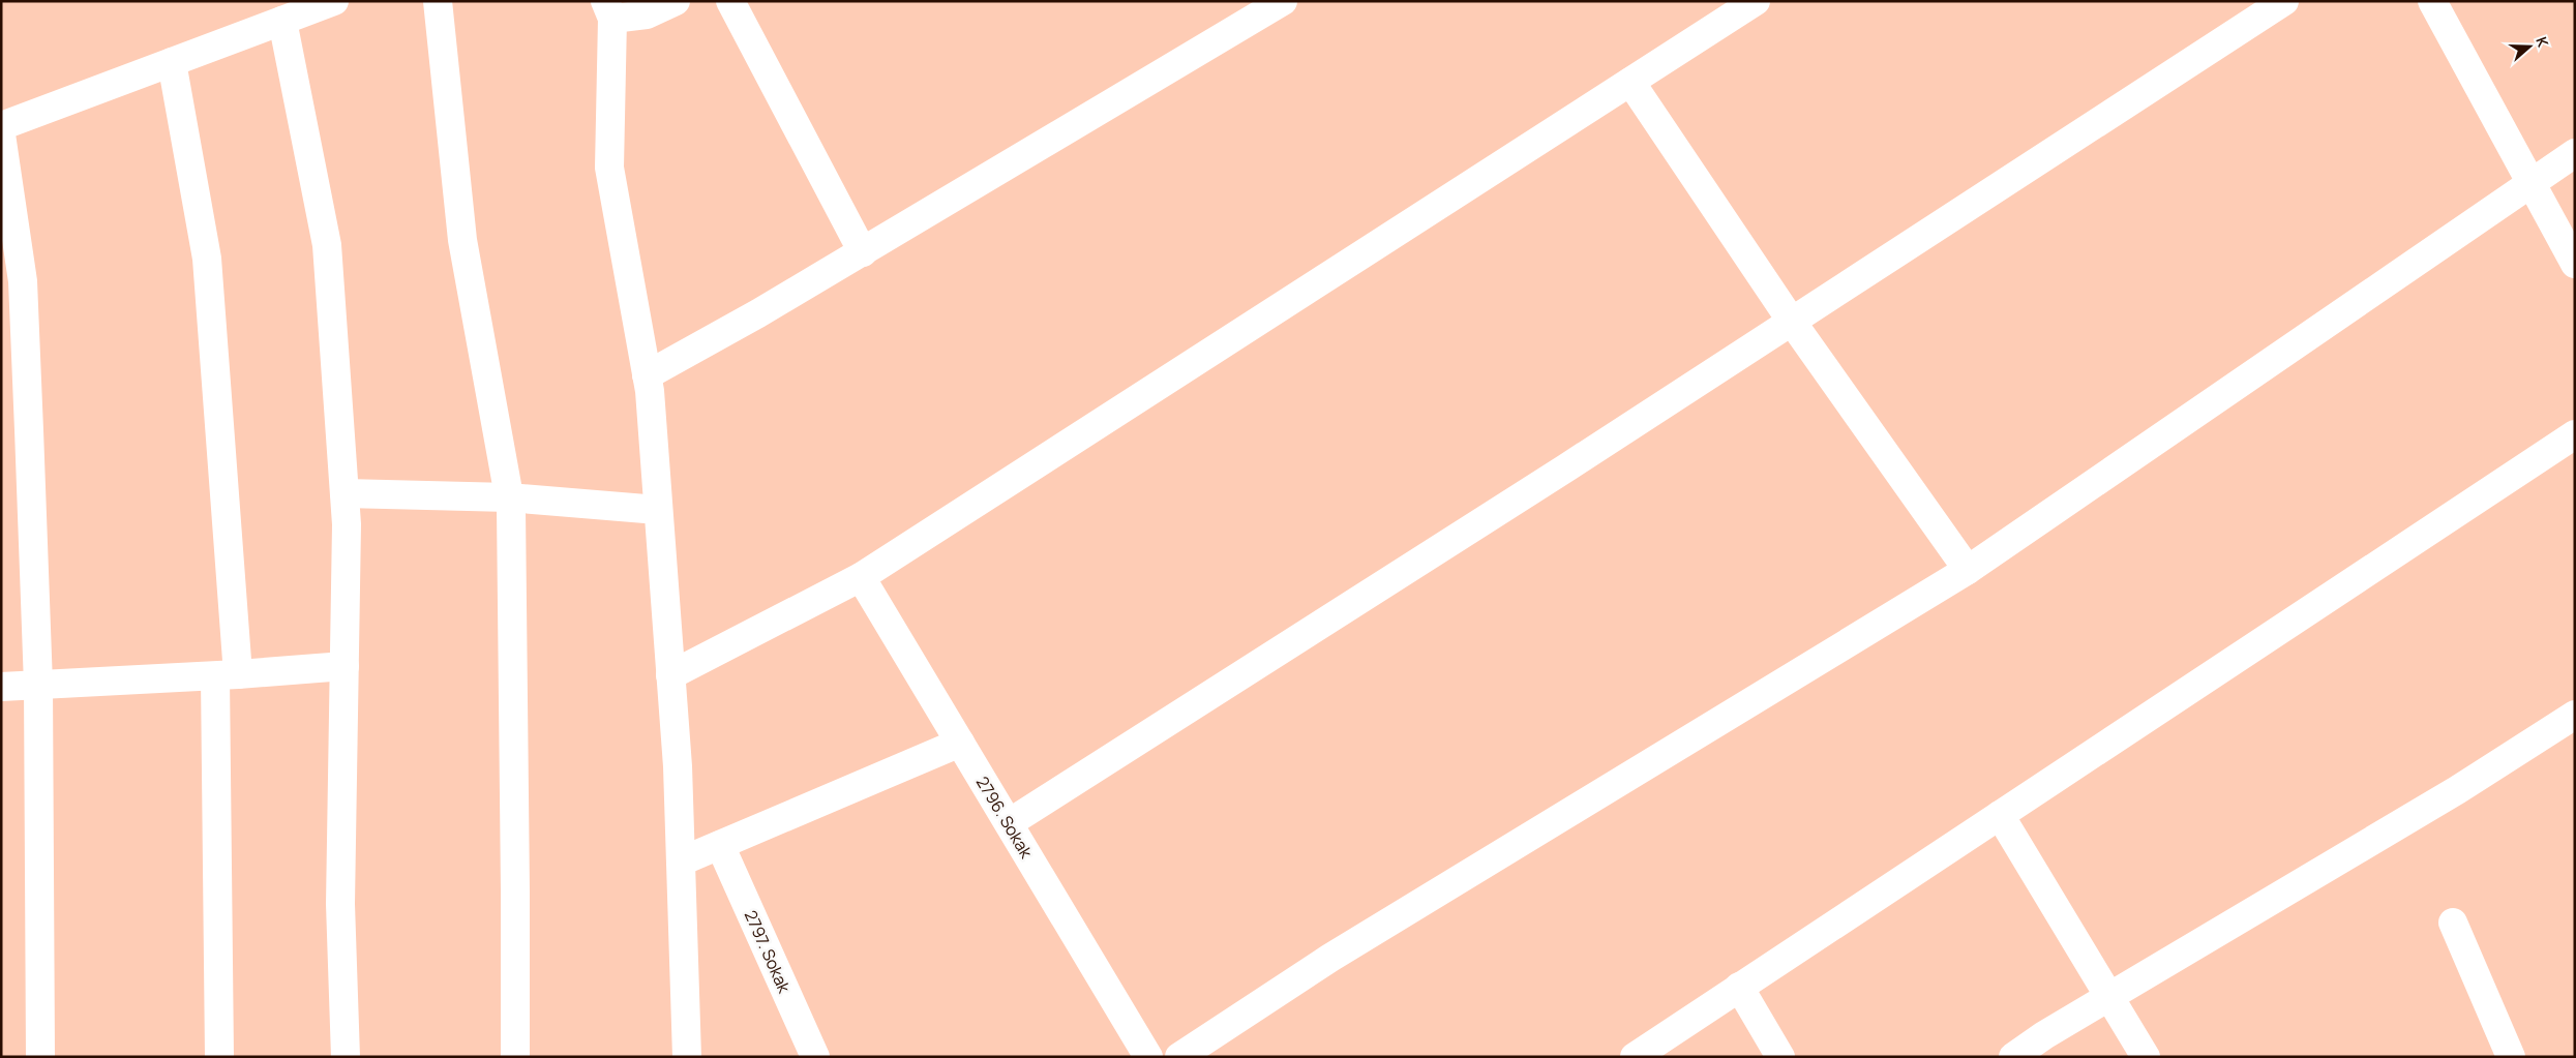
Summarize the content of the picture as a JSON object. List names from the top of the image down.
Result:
{
  "streets": {
    "street": ["2796. Sokak", "2797. Sokak"]
  },
  "north": "right"
}
